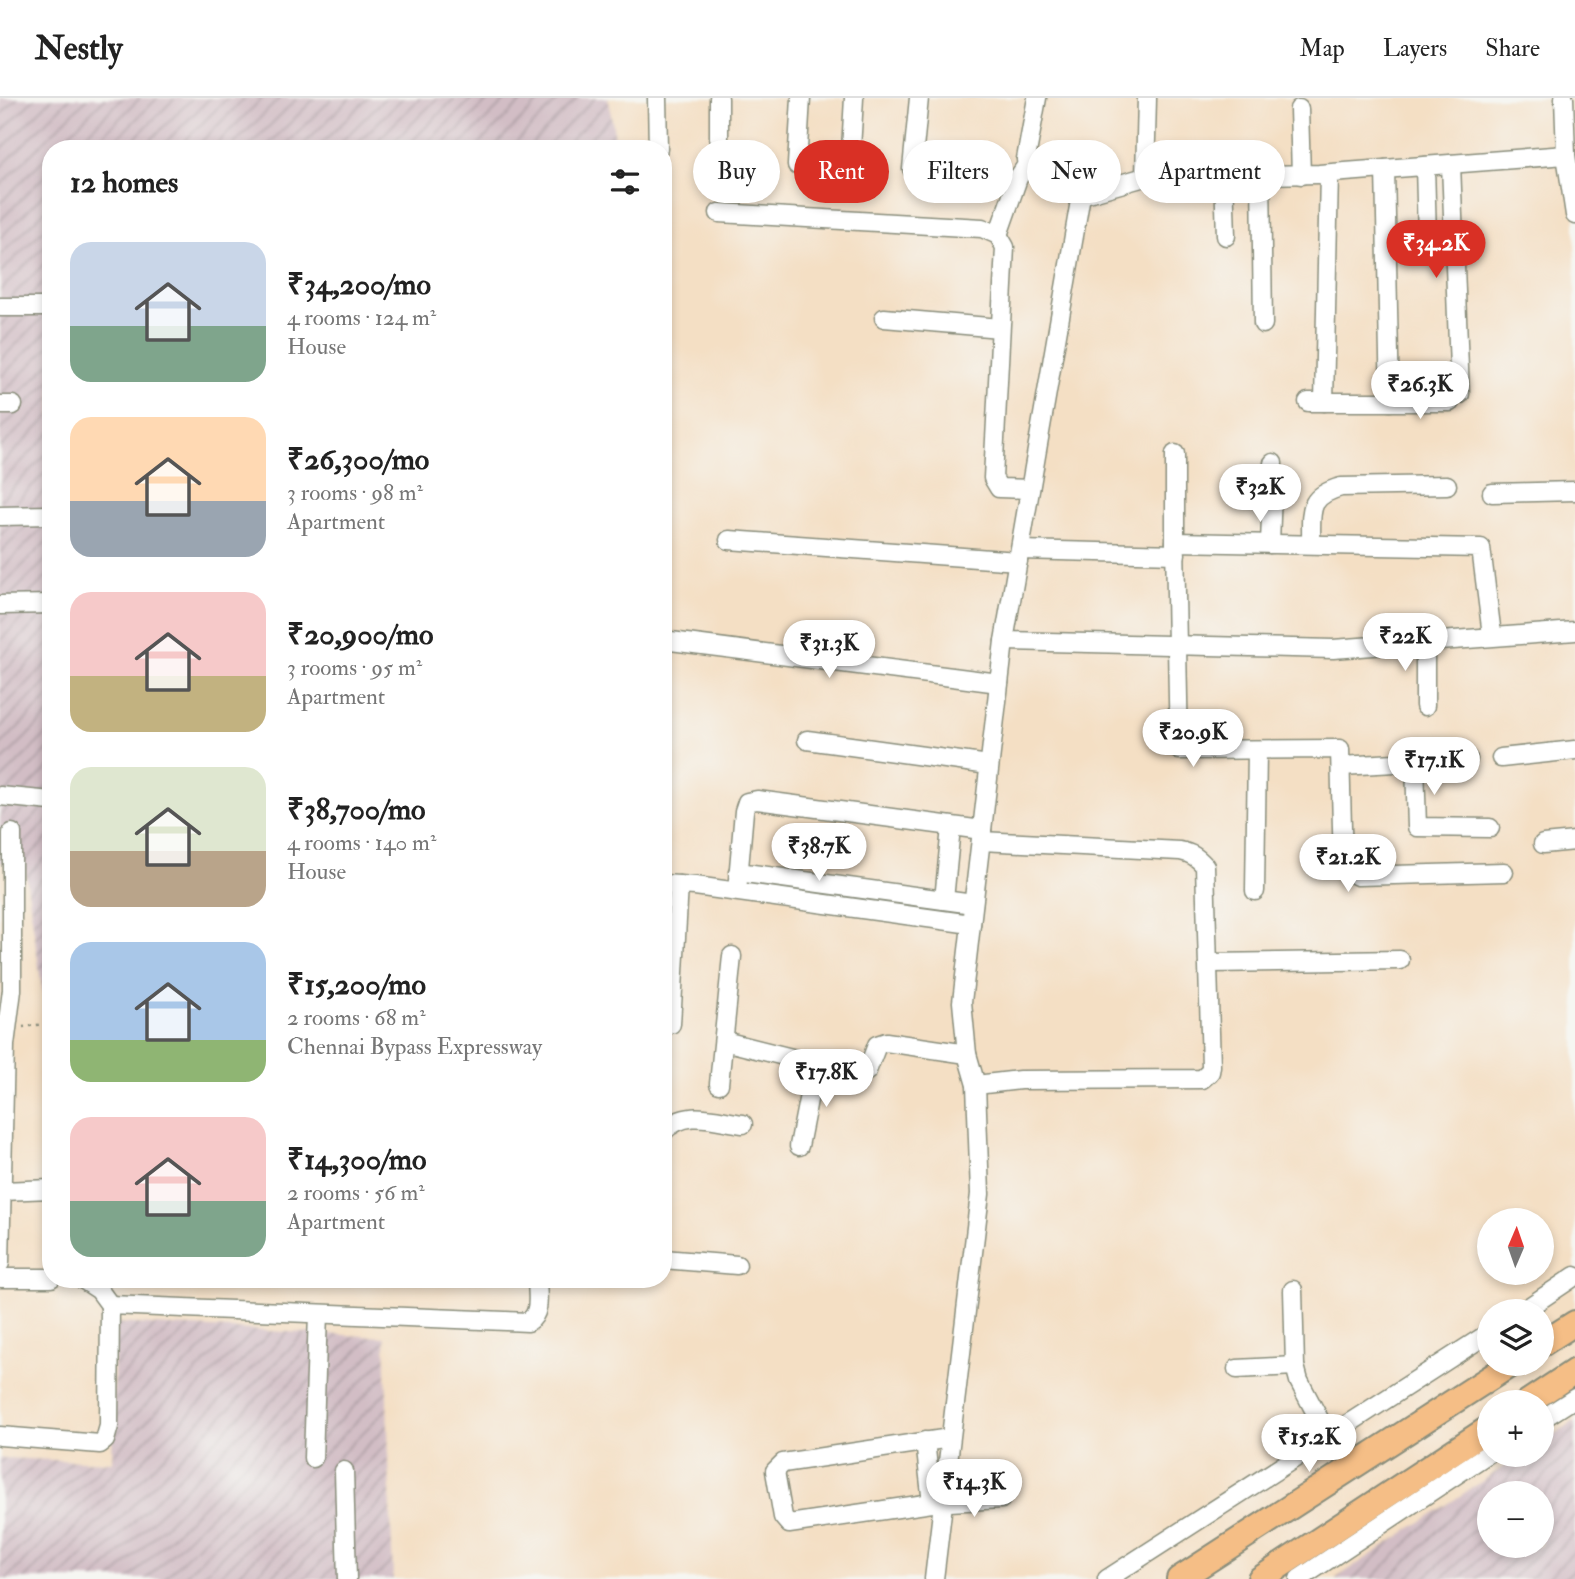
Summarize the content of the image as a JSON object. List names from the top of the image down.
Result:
{
  "north": "top",
  "page": {
    "header": "Nestly",
    "nav": ["Map", "Layers", "Share"],
    "chip": [
      "Buy",
      "Rent",
      "Filters",
      "New",
      "Apartment"
    ],
    "heading": "12 homes",
    "price": [
      "₹34.2K",
      "₹26.3K",
      "₹32K",
      "₹22K",
      "₹31.3K",
      "₹20.9K",
      "₹17.1K",
      "₹38.7K",
      "₹21.2K",
      "₹17.8K",
      "₹15.2K",
      "₹14.3K"
    ],
    "list": [
      {
        "name": "₹34,200/mo",
        "note": "4 rooms · 124 m² · House"
      },
      {
        "name": "₹26,300/mo",
        "note": "3 rooms · 98 m² · Apartment"
      },
      {
        "name": "₹20,900/mo",
        "note": "3 rooms · 95 m² · Apartment"
      },
      {
        "name": "₹38,700/mo",
        "note": "4 rooms · 140 m² · House"
      },
      {
        "name": "₹15,200/mo",
        "note": "2 rooms · 68 m² · Chennai Bypass Expressway"
      },
      {
        "name": "₹14,300/mo",
        "note": "2 rooms · 56 m² · Apartment"
      }
    ],
    "map_buttons": ["+", "−"]
  }
}
